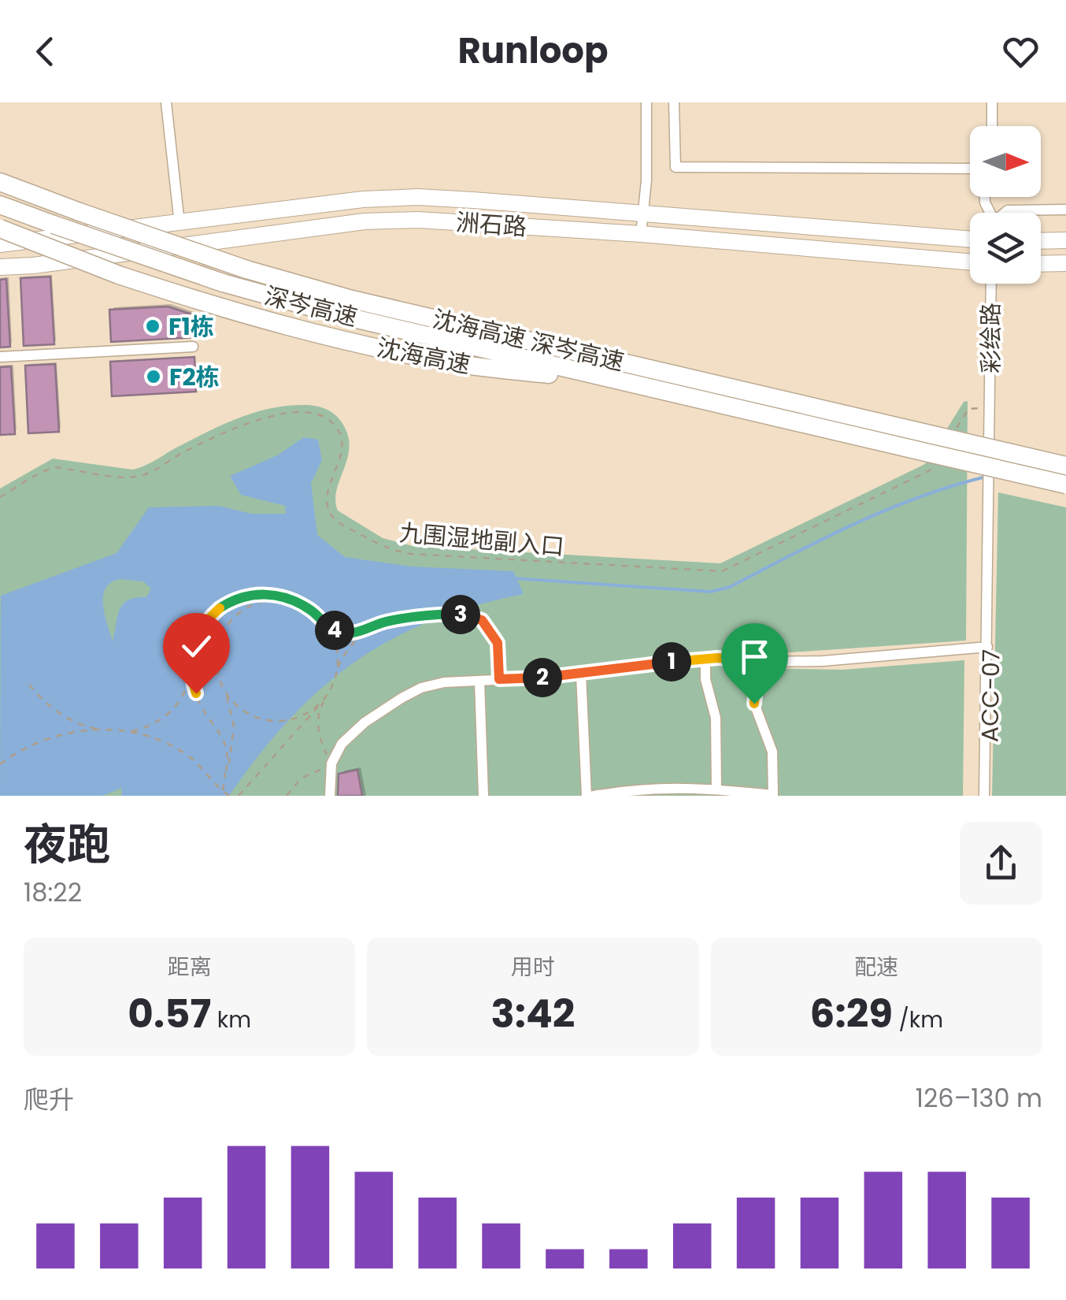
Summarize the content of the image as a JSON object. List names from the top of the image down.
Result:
{
  "streets": {
    "highway": ["深岑高速", "沈海高速 深岑高速", "沈海高速"],
    "main road": ["洲石路"],
    "street": ["彩绘路", "ACC-07"],
    "path": ["九围湿地副入口"]
  },
  "crossings": [
    ["深岑高速", "沈海高速 深岑高速"],
    ["深岑高速", "沈海高速"],
    ["彩绘路", "ACC-07"],
    ["沈海高速 深岑高速", "沈海高速"],
    ["沈海高速 深岑高速", "九围湿地副入口"]
  ],
  "places": ["F1栋", "F2栋"],
  "north": "right",
  "page": {
    "header": "Runloop",
    "pins": [
      "3",
      "4",
      "1",
      "2"
    ],
    "heading": ["夜跑", "18:22"],
    "stats": [
      ["距离", "0.57 km"],
      ["用时", "3:42"],
      ["配速", "6:29 /km"]
    ],
    "chart": ["爬升", "126–130 m"]
  }
}
